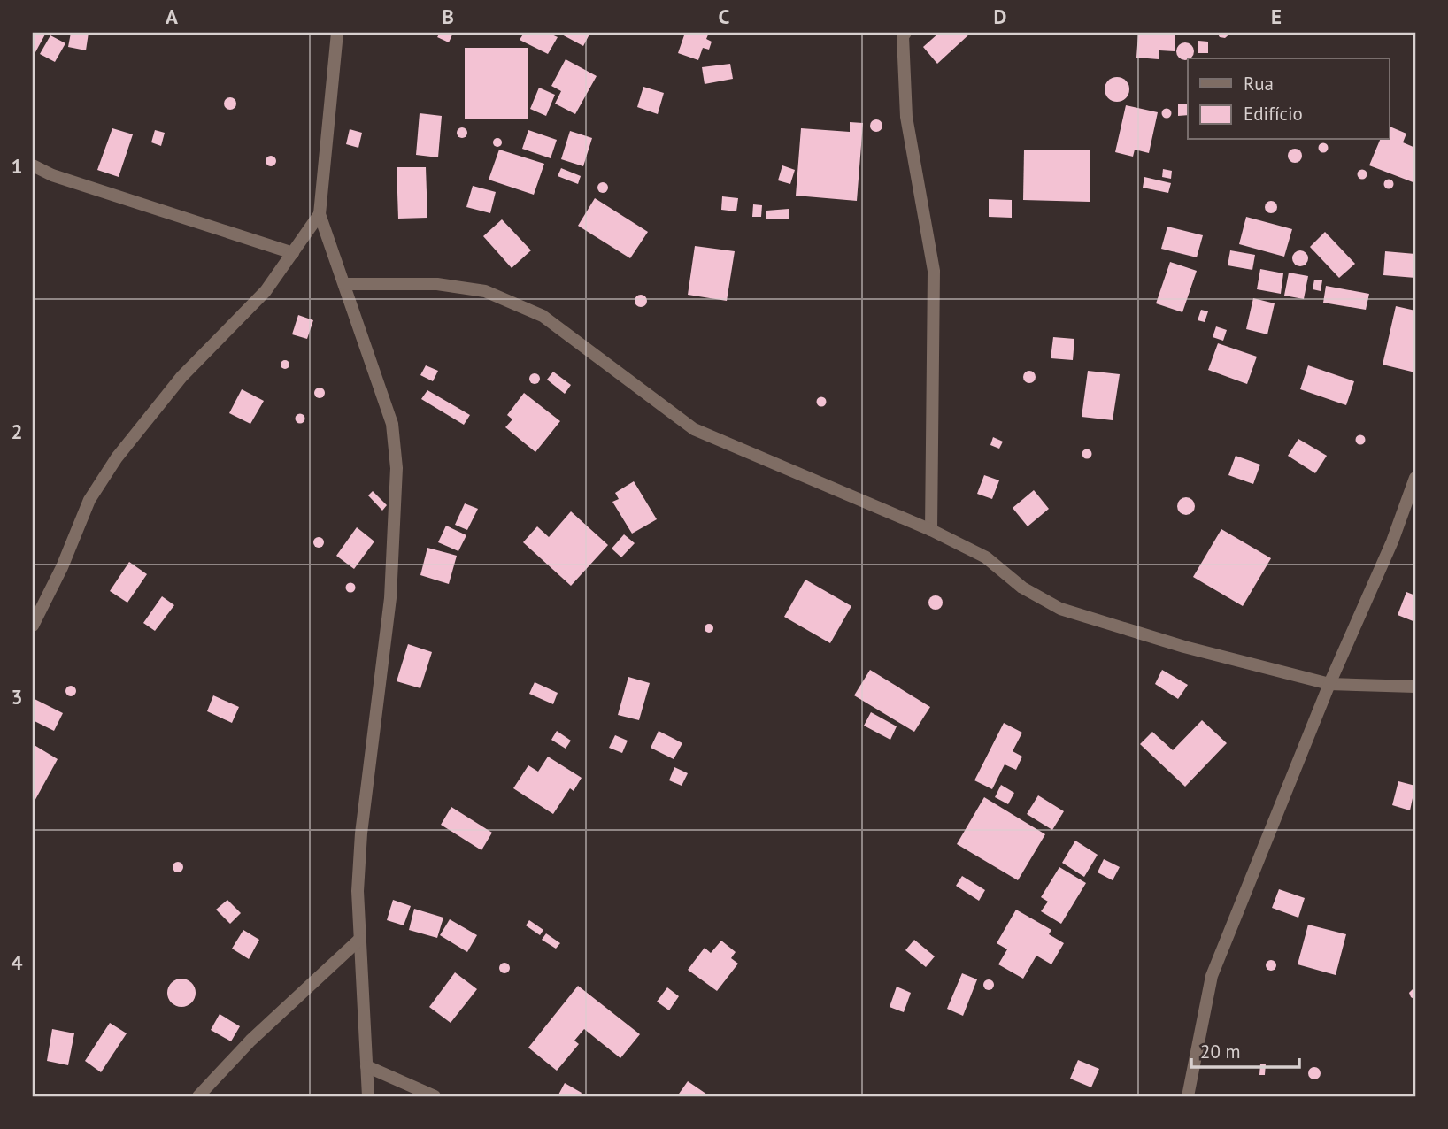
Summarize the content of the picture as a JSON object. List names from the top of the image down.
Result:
{
  "legend": ["Rua", "Edifício"],
  "scale_bar": "20 m",
  "grid": {
    "columns": [
      "A",
      "B",
      "C",
      "D",
      "E"
    ],
    "rows": [
      "1",
      "2",
      "3",
      "4"
    ]
  }
}
